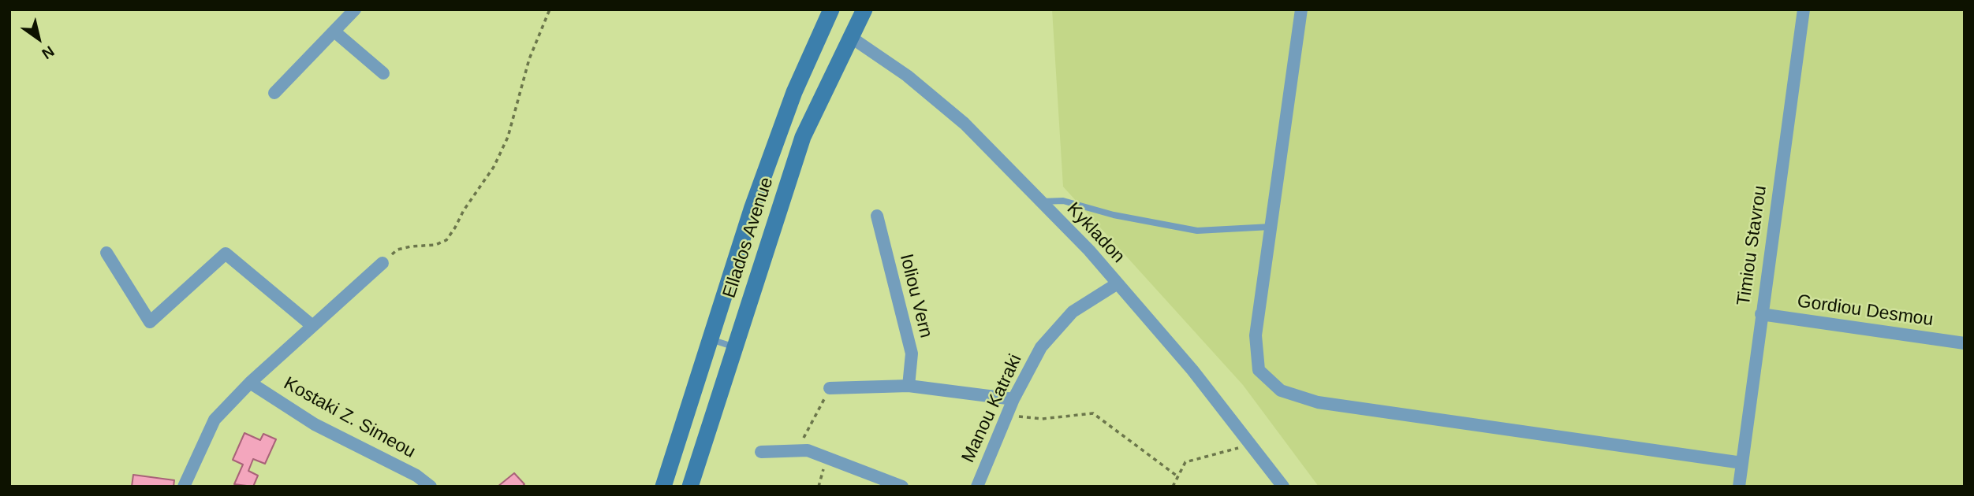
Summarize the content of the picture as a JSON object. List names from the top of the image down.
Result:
{
  "streets": {
    "main road": ["Ellados Avenue"],
    "street": [
      "Kykladon",
      "Timiou Stavrou",
      "Ioliou Vern",
      "Gordiou Desmou",
      "Manou Katraki",
      "Kostaki Z. Simeou"
    ]
  },
  "crossings": [
    ["Kykladon", "Ellados Avenue"],
    ["Kykladon", "Manou Katraki"],
    ["Timiou Stavrou", "Gordiou Desmou"]
  ],
  "north": "bottom right"
}
